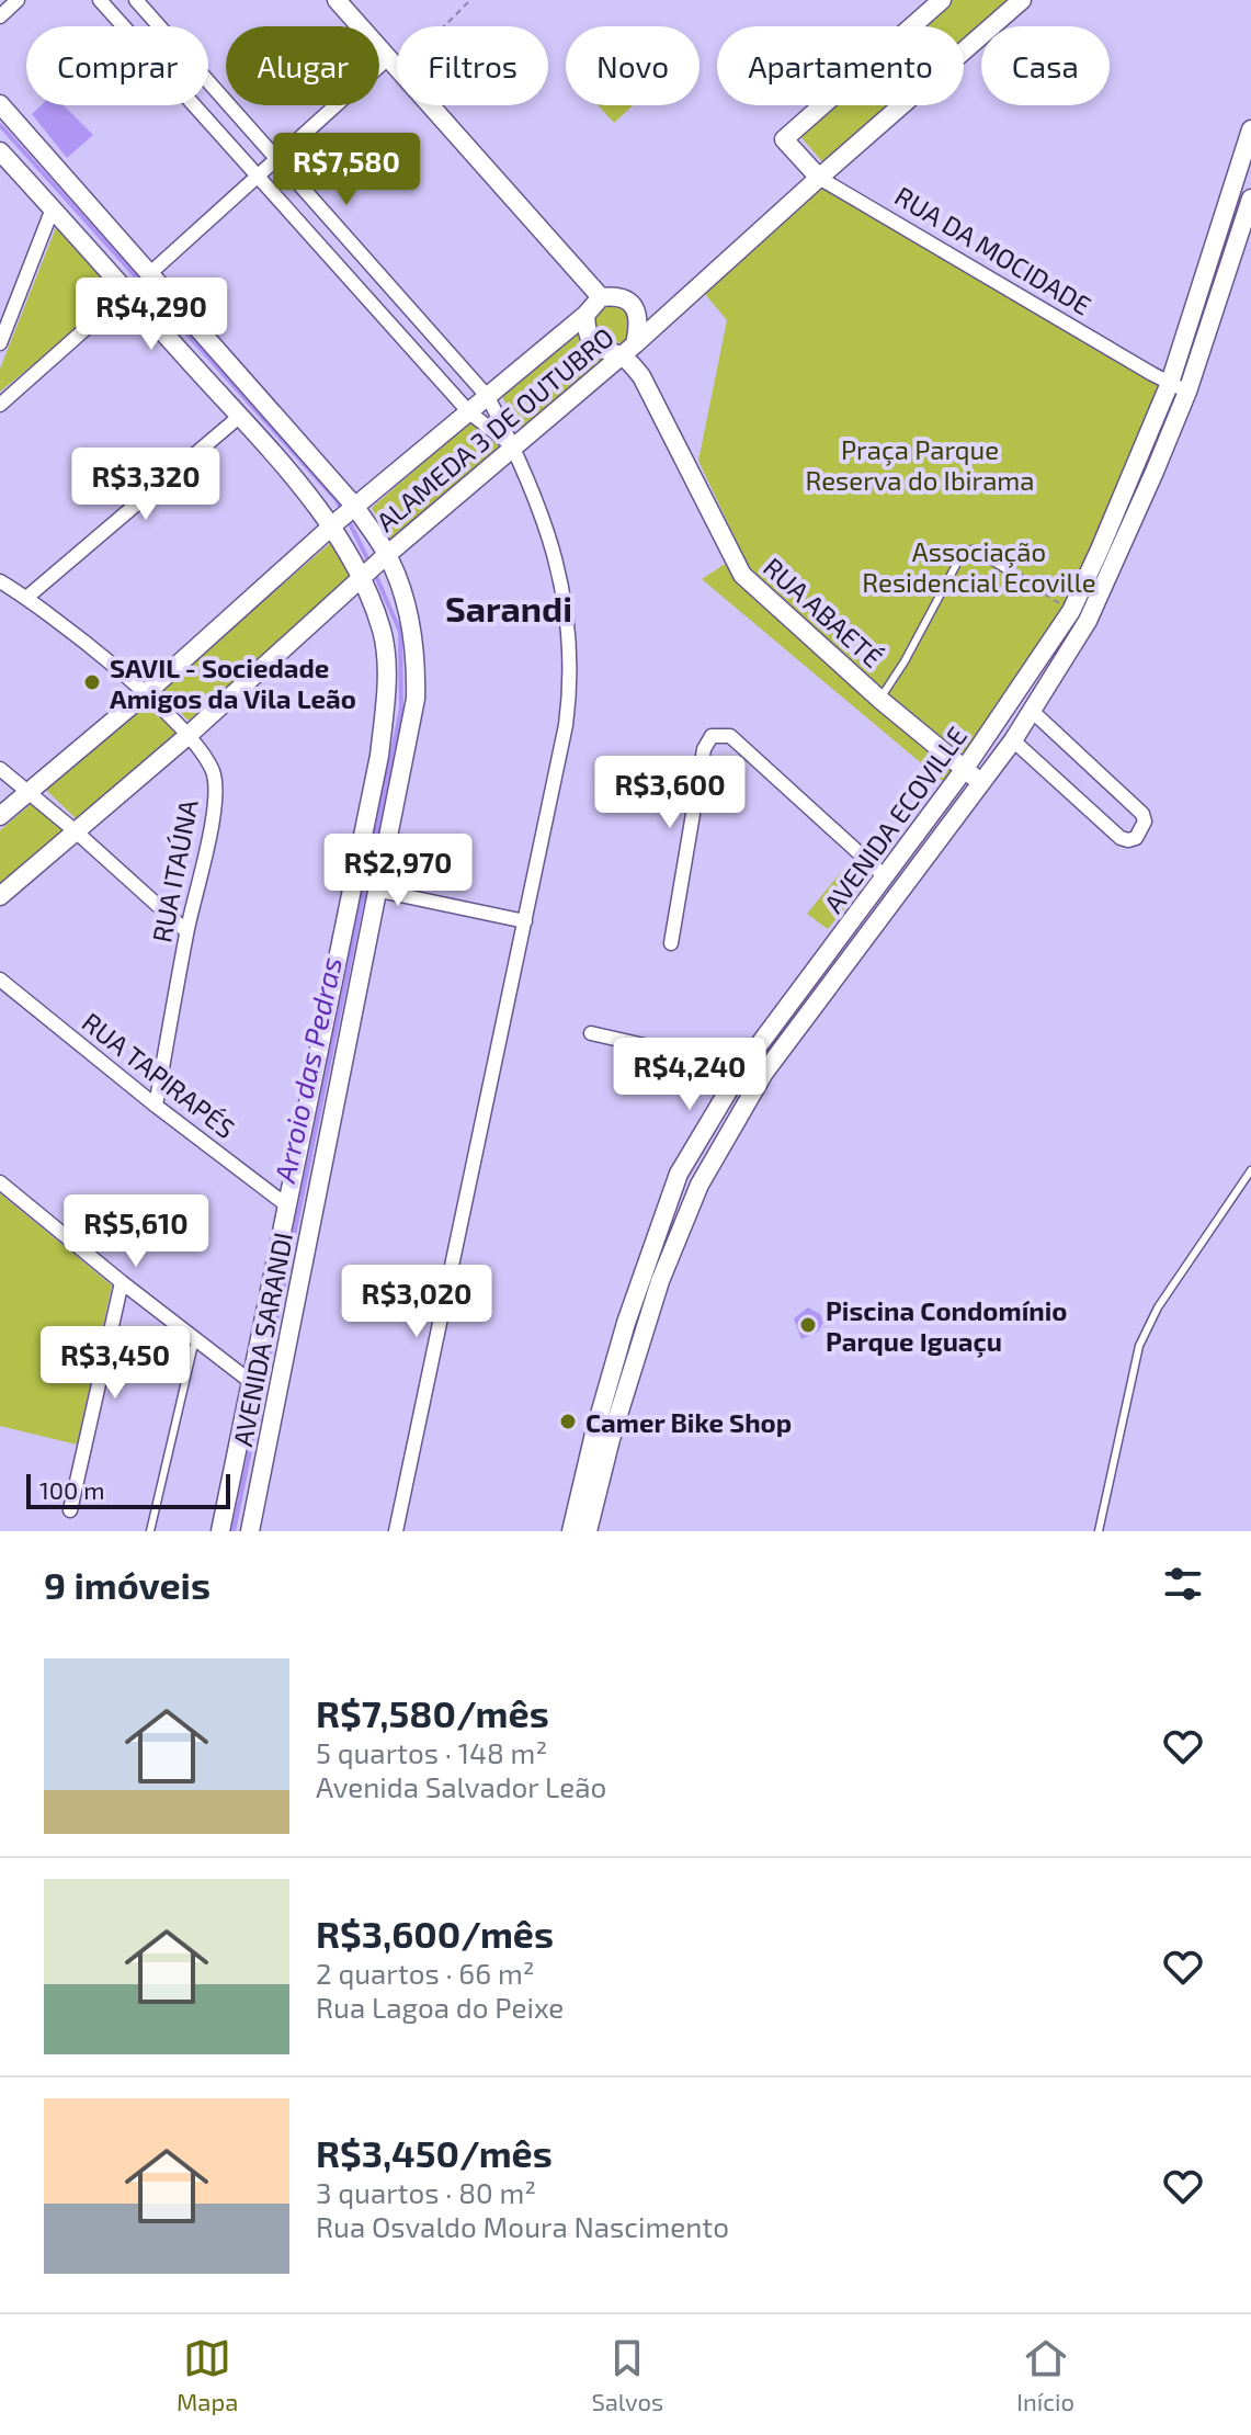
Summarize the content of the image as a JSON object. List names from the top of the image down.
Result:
{
  "streets": {
    "street": [
      "RUA DA MOCIDADE",
      "ALAMEDA 3 DE OUTUBRO",
      "RUA ABAETÉ",
      "AVENIDA ECOVILLE",
      "RUA ITAÚNA",
      "RUA TAPIRAPÉS",
      "AVENIDA SARANDI"
    ]
  },
  "crossings": [
    ["RUA DA MOCIDADE", "ALAMEDA 3 DE OUTUBRO"],
    ["RUA DA MOCIDADE", "AVENIDA ECOVILLE"],
    ["ALAMEDA 3 DE OUTUBRO", "RUA ABAETÉ"],
    ["ALAMEDA 3 DE OUTUBRO", "RUA ITAÚNA"],
    ["ALAMEDA 3 DE OUTUBRO", "AVENIDA SARANDI"],
    ["RUA ABAETÉ", "AVENIDA ECOVILLE"],
    ["RUA ITAÚNA", "RUA TAPIRAPÉS"],
    ["RUA TAPIRAPÉS", "AVENIDA SARANDI"]
  ],
  "districts": ["Sarandi"],
  "water": ["Arroio das Pedras"],
  "parks": ["Praça Parque Reserva do Ibirama", "Associação Residencial Ecoville"],
  "places": ["SAVIL - Sociedade Amigos da Vila Leão", "Piscina Condomínio Parque Iguaçu", "Camer Bike Shop"],
  "scale_bar": "100 m",
  "page": {
    "chip": [
      "Comprar",
      "Alugar",
      "Filtros",
      "Novo",
      "Apartamento",
      "Casa"
    ],
    "price": [
      "R$7,580",
      "R$4,290",
      "R$3,320",
      "R$3,600",
      "R$2,970",
      "R$4,240",
      "R$5,610",
      "R$3,020",
      "R$3,450"
    ],
    "scale": "100 m",
    "heading": "9 imóveis",
    "list": [
      {
        "name": "R$7,580/mês",
        "note": "5 quartos · 148 m² · Avenida Salvador Leão"
      },
      {
        "name": "R$3,600/mês",
        "note": "2 quartos · 66 m² · Rua Lagoa do Peixe"
      },
      {
        "name": "R$3,450/mês",
        "note": "3 quartos · 80 m² · Rua Osvaldo Moura Nascimento"
      }
    ],
    "tabs": ["Mapa", "Salvos", "Início"]
  }
}
